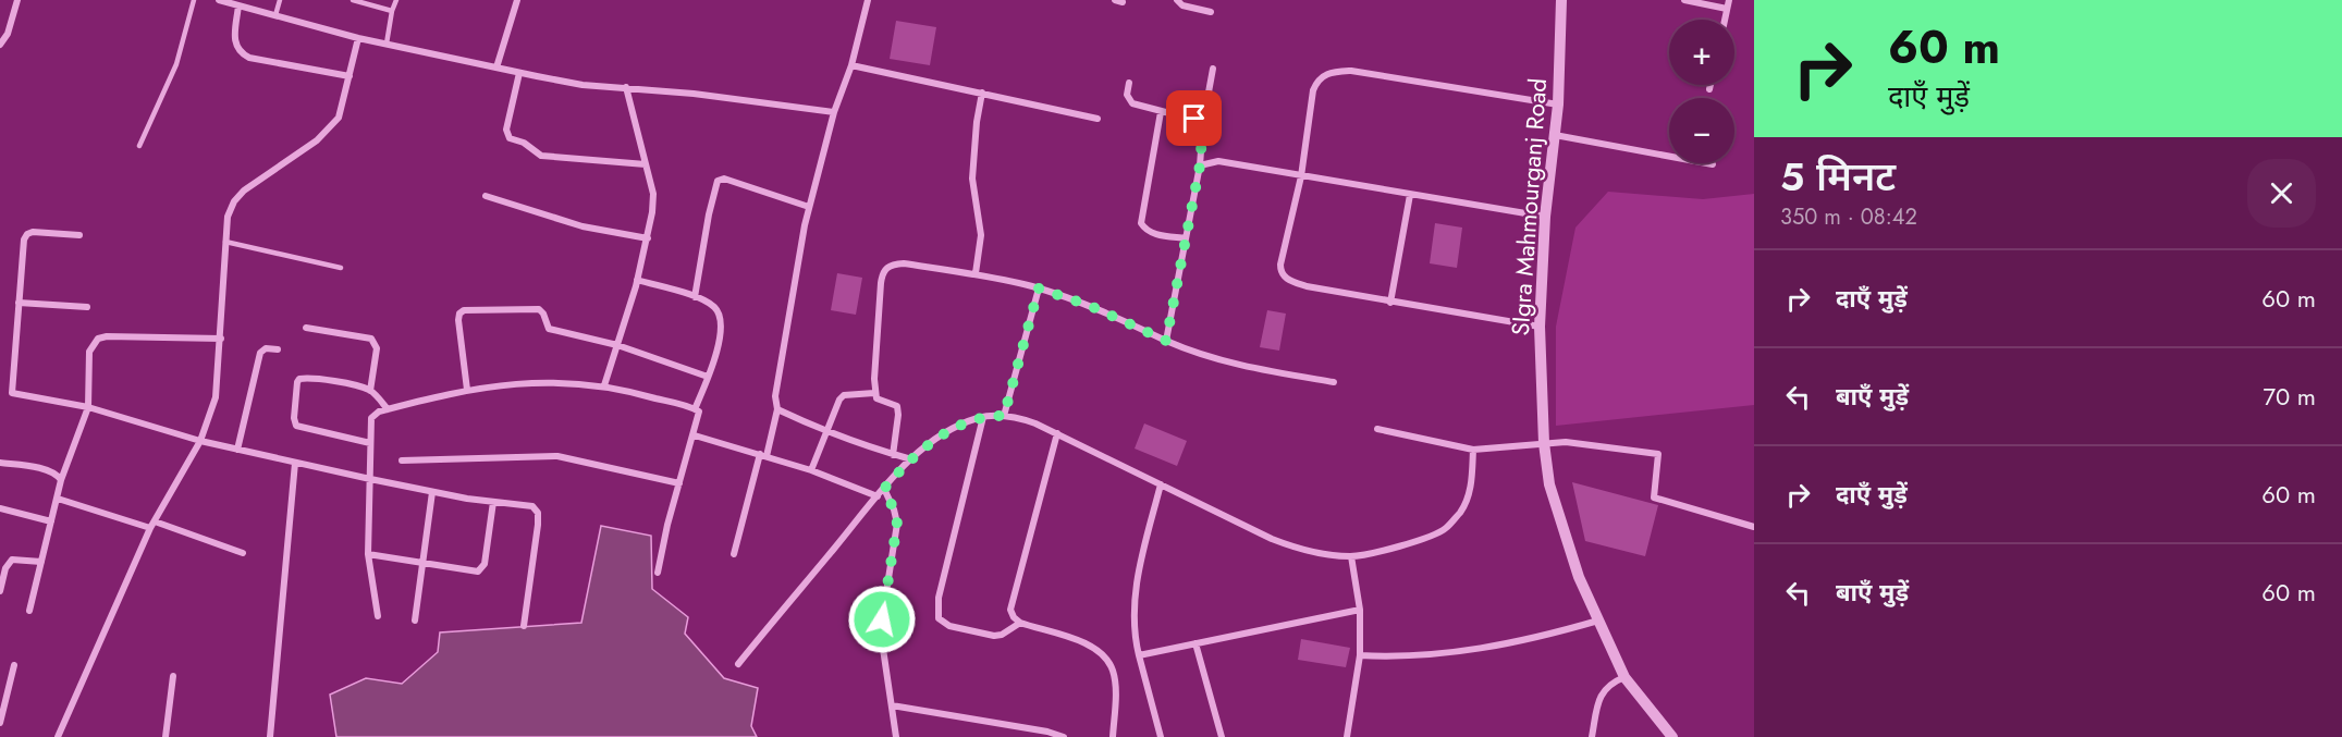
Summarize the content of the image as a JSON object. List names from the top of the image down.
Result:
{
  "streets": {
    "street": ["SIgra Mahmourganj Road"]
  },
  "page": {
    "turn": ["60 m", "दाएँ मुड़ें"],
    "map_buttons": ["+", "−"],
    "heading": ["5 मिनट", "350 m · 08:42"],
    "list": [
      {
        "name": "दाएँ मुड़ें",
        "value": "60 m"
      },
      {
        "name": "बाएँ मुड़ें",
        "value": "70 m"
      },
      {
        "name": "दाएँ मुड़ें",
        "value": "60 m"
      },
      {
        "name": "बाएँ मुड़ें",
        "value": "60 m"
      }
    ]
  }
}
